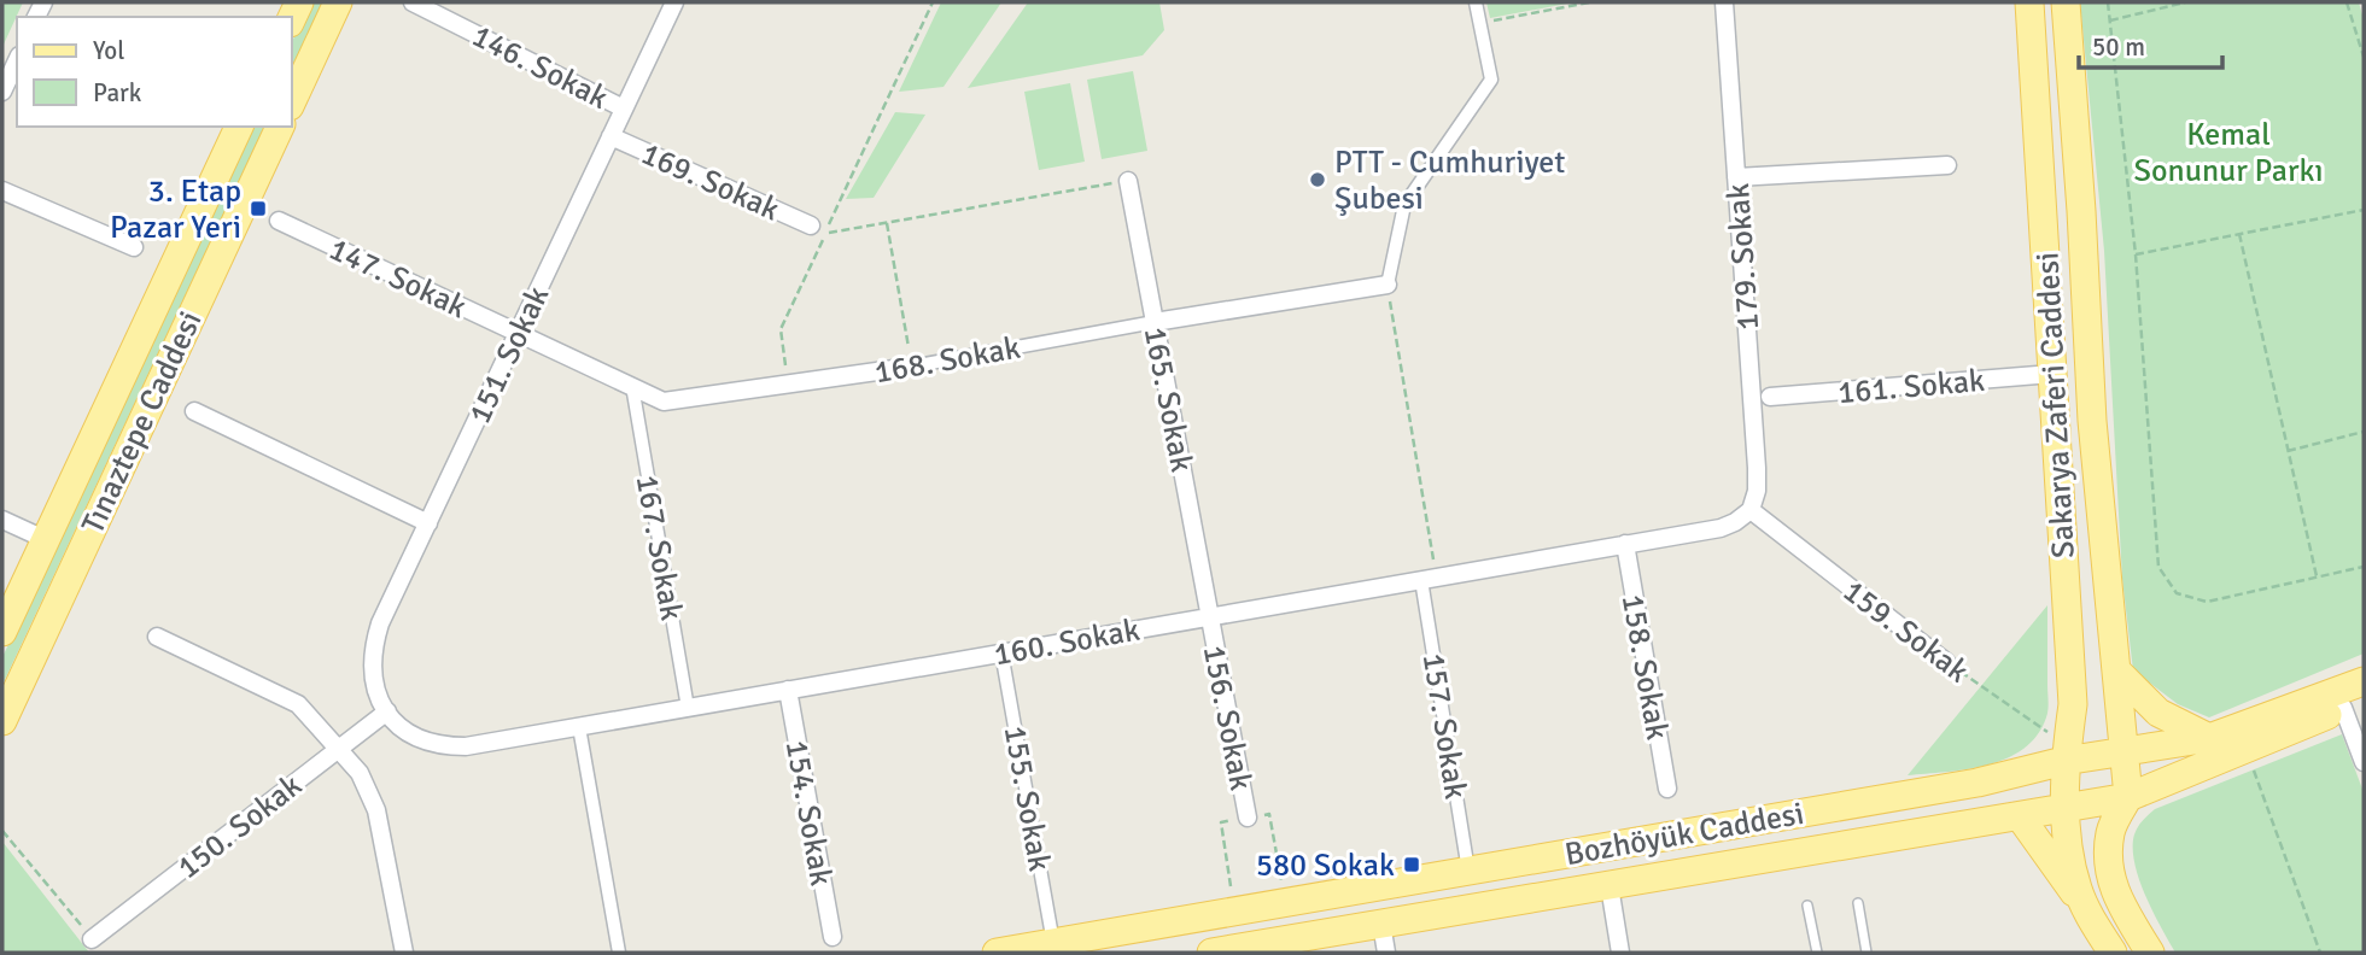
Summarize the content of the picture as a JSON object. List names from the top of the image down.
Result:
{
  "streets": {
    "main road": ["Sakarya Zaferi Caddesi", "Tınaztepe Caddesi", "Bozhöyük Caddesi"],
    "street": [
      "146. Sokak",
      "169. Sokak",
      "179. Sokak",
      "147. Sokak",
      "151. Sokak",
      "168. Sokak",
      "161. Sokak",
      "165. Sokak",
      "167. Sokak",
      "159. Sokak",
      "160. Sokak",
      "158. Sokak",
      "156. Sokak",
      "157. Sokak",
      "155. Sokak",
      "154. Sokak",
      "150. Sokak"
    ]
  },
  "crossings": [
    ["146. Sokak", "151. Sokak"],
    ["169. Sokak", "151. Sokak"],
    ["179. Sokak", "159. Sokak"],
    ["179. Sokak", "160. Sokak"],
    ["147. Sokak", "151. Sokak"],
    ["147. Sokak", "168. Sokak"],
    ["151. Sokak", "168. Sokak"],
    ["151. Sokak", "160. Sokak"],
    ["151. Sokak", "150. Sokak"],
    ["168. Sokak", "165. Sokak"],
    ["168. Sokak", "167. Sokak"],
    ["161. Sokak", "Sakarya Zaferi Caddesi"],
    ["165. Sokak", "160. Sokak"],
    ["165. Sokak", "156. Sokak"],
    ["Sakarya Zaferi Caddesi", "159. Sokak"],
    ["Sakarya Zaferi Caddesi", "Bozhöyük Caddesi"],
    ["167. Sokak", "160. Sokak"],
    ["159. Sokak", "160. Sokak"],
    ["159. Sokak", "Bozhöyük Caddesi"],
    ["160. Sokak", "158. Sokak"],
    ["160. Sokak", "156. Sokak"],
    ["160. Sokak", "157. Sokak"],
    ["160. Sokak", "155. Sokak"],
    ["160. Sokak", "154. Sokak"],
    ["160. Sokak", "150. Sokak"],
    ["157. Sokak", "Bozhöyük Caddesi"],
    ["155. Sokak", "Bozhöyük Caddesi"]
  ],
  "parks": ["Kemal Sonunur Parkı"],
  "places": {
    "other": ["PTT - Cumhuriyet Şubesi"],
    "transit": ["3. Etap Pazar Yeri", "580 Sokak"]
  },
  "legend": ["Yol", "Park"],
  "scale_bar": "50 m"
}
